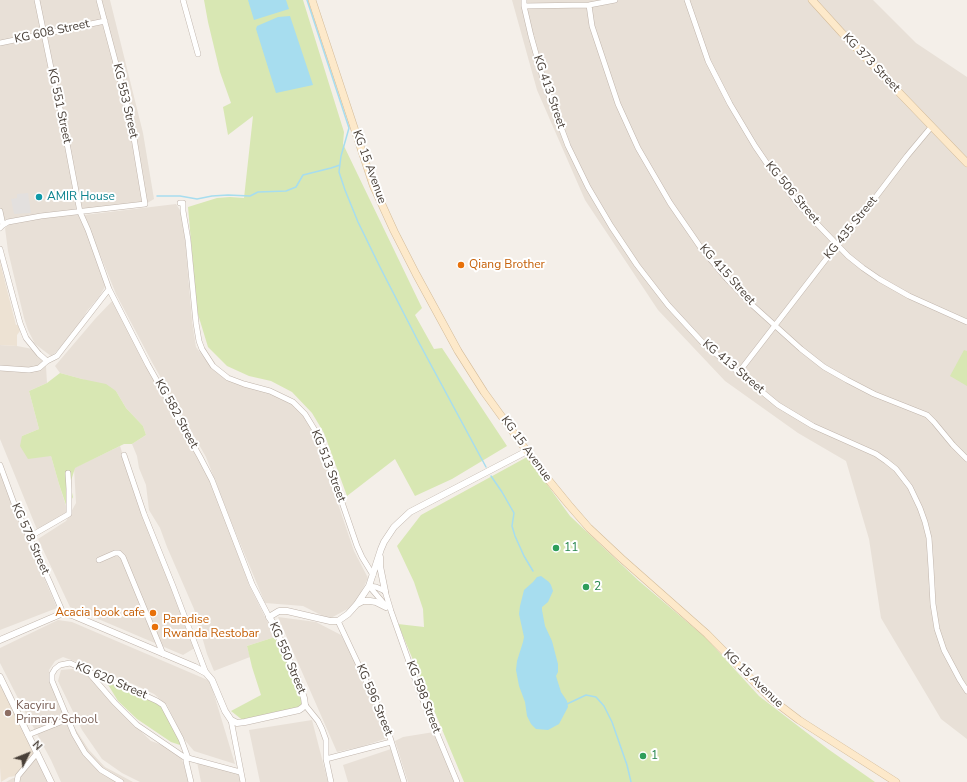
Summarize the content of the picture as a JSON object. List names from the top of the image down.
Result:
{
  "streets": {
    "main road": ["KG 373 Street", "KG 15 Avenue"],
    "street": [
      "KG 608 Street",
      "KG 413 Street",
      "KG 553 Street",
      "KG 551 Street",
      "KG 506 Street",
      "KG 435 Street",
      "KG 415 Street",
      "KG 582 Street",
      "KG 513 Street",
      "KG 578 Street",
      "KG 550 Street",
      "KG 620 Street",
      "KG 598 Street",
      "KG 596 Street"
    ]
  },
  "crossings": [
    ["KG 608 Street", "KG 553 Street"],
    ["KG 608 Street", "KG 551 Street"],
    ["KG 373 Street", "KG 435 Street"],
    ["KG 413 Street", "KG 435 Street"],
    ["KG 553 Street", "KG 551 Street"],
    ["KG 553 Street", "KG 582 Street"],
    ["KG 551 Street", "KG 582 Street"],
    ["KG 506 Street", "KG 435 Street"],
    ["KG 435 Street", "KG 415 Street"],
    ["KG 582 Street", "KG 550 Street"],
    ["KG 550 Street", "KG 596 Street"]
  ],
  "places": [
    "AMIR House",
    "Qiang Brother",
    "11",
    "2",
    "Acacia book cafe",
    "Paradise Rwanda Restobar",
    "Kacyiru Primary School",
    "1"
  ],
  "north": "top right"
}
